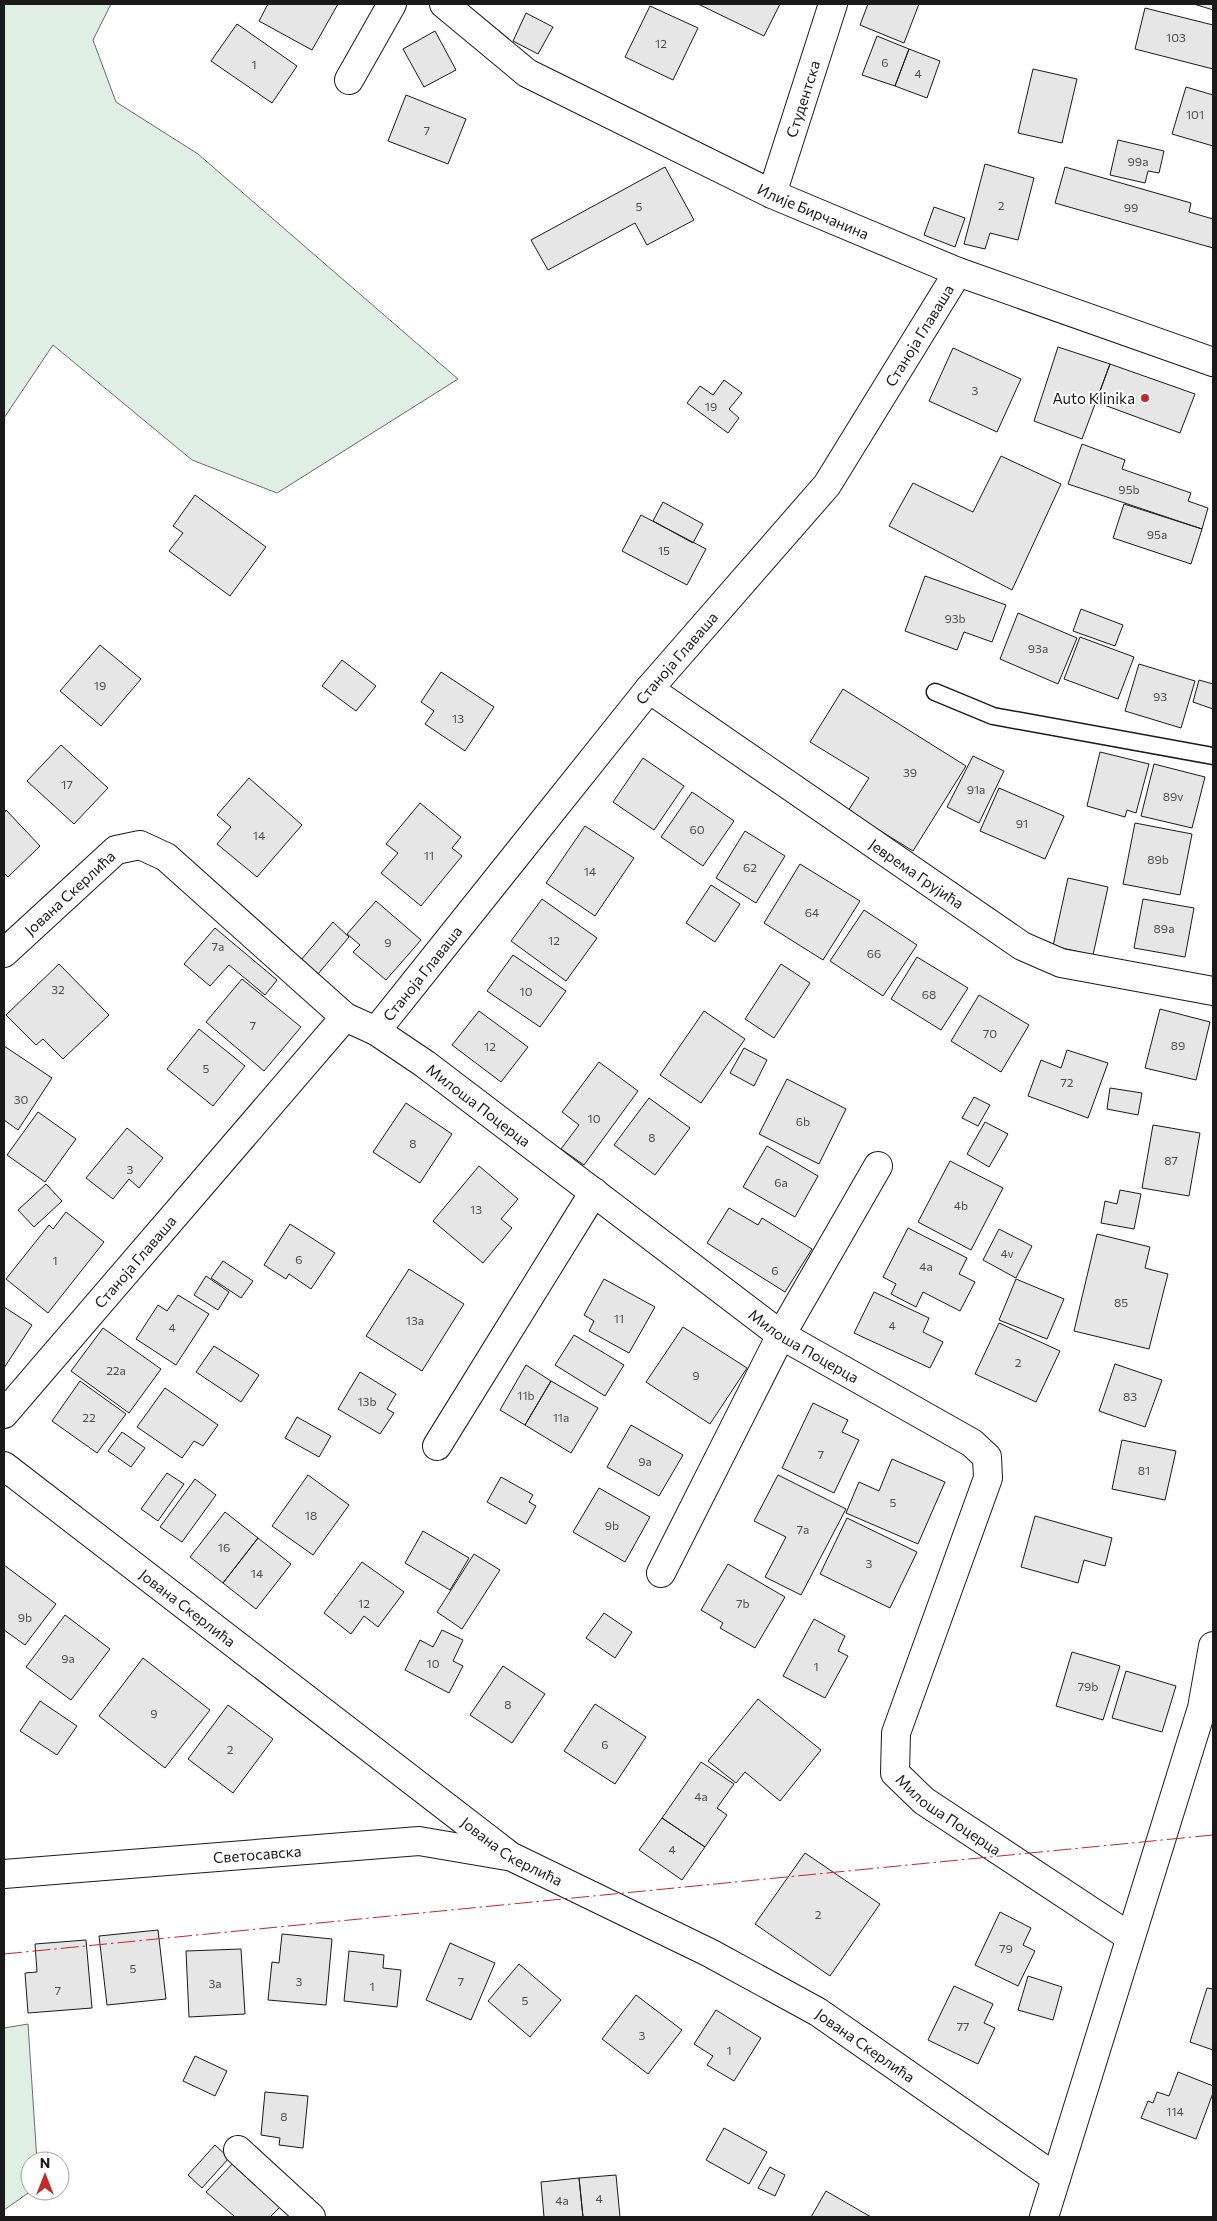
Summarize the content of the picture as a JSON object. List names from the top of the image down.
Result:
{
  "streets": {
    "street": [
      "Студентска",
      "Илије Бирчанина",
      "Станоја Главаша",
      "Јеврема Грујића",
      "Јована Скерлића",
      "Милоша Поцерца",
      "Светосавска"
    ]
  },
  "crossings": [
    ["Студентска", "Илије Бирчанина"],
    ["Илије Бирчанина", "Станоја Главаша"],
    ["Станоја Главаша", "Јеврема Грујића"],
    ["Станоја Главаша", "Милоша Поцерца"],
    ["Јована Скерлића", "Милоша Поцерца"],
    ["Јована Скерлића", "Светосавска"]
  ],
  "places": ["Auto Klinika"],
  "house_numbers": [
    "103",
    "12",
    "6",
    "1",
    "4",
    "101",
    "7",
    "99a",
    "2",
    "5",
    "99",
    "3",
    "19",
    "95b",
    "95a",
    "15",
    "93b",
    "93a",
    "19",
    "93",
    "13",
    "39",
    "17",
    "91a",
    "89v",
    "91",
    "60",
    "14",
    "11",
    "89b",
    "62",
    "14",
    "64",
    "89a",
    "12",
    "9",
    "7a",
    "66",
    "32",
    "10",
    "68",
    "7",
    "70",
    "89",
    "12",
    "5",
    "72",
    "30",
    "10",
    "6b",
    "8",
    "8",
    "87",
    "3",
    "6a",
    "4b",
    "13",
    "4v",
    "6",
    "1",
    "4a",
    "6",
    "85",
    "11",
    "13a",
    "4",
    "4",
    "2",
    "22a",
    "9",
    "11b",
    "83",
    "13b",
    "22",
    "11a",
    "7",
    "9a",
    "81",
    "5",
    "18",
    "9b",
    "7a",
    "16",
    "3",
    "14",
    "12",
    "7b",
    "9b",
    "9a",
    "10",
    "1",
    "79b",
    "8",
    "9",
    "6",
    "2",
    "4a",
    "4",
    "2",
    "79",
    "5",
    "3",
    "7",
    "3a",
    "1",
    "7",
    "5",
    "77",
    "3",
    "1",
    "114",
    "8",
    "4",
    "4a"
  ],
  "north": "top"
}
